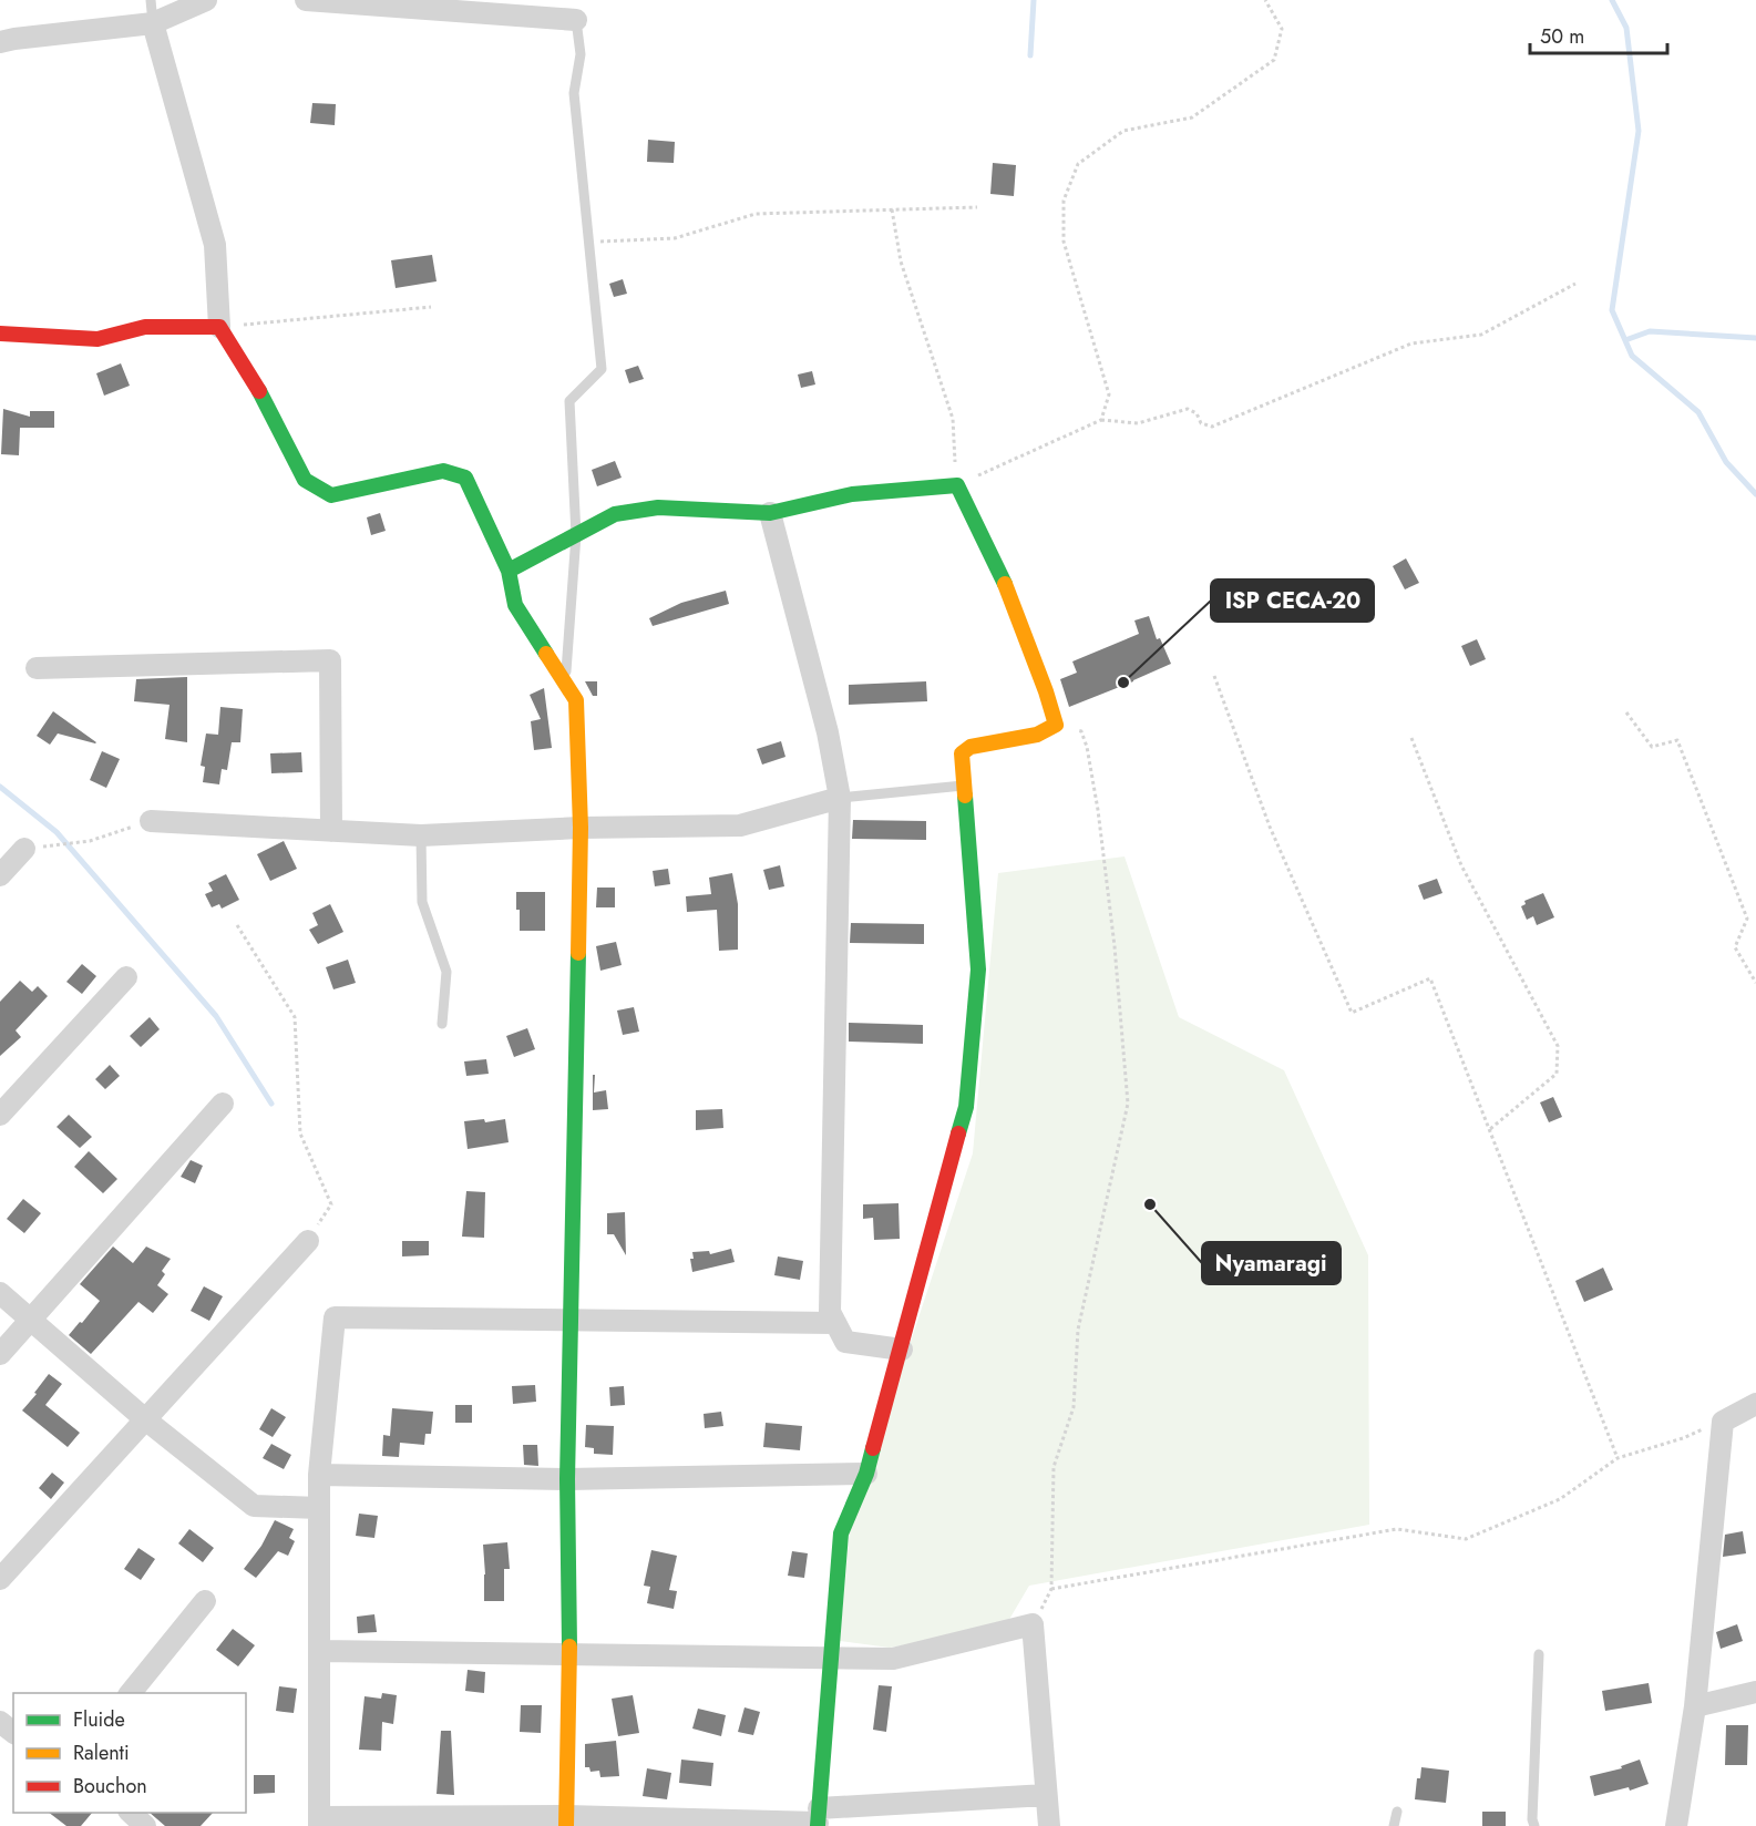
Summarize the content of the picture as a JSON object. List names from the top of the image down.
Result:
{
  "places": ["ISP CECA-20", "Nyamaragi"],
  "legend": ["Fluide", "Ralenti", "Bouchon"],
  "scale_bar": "50 m"
}
